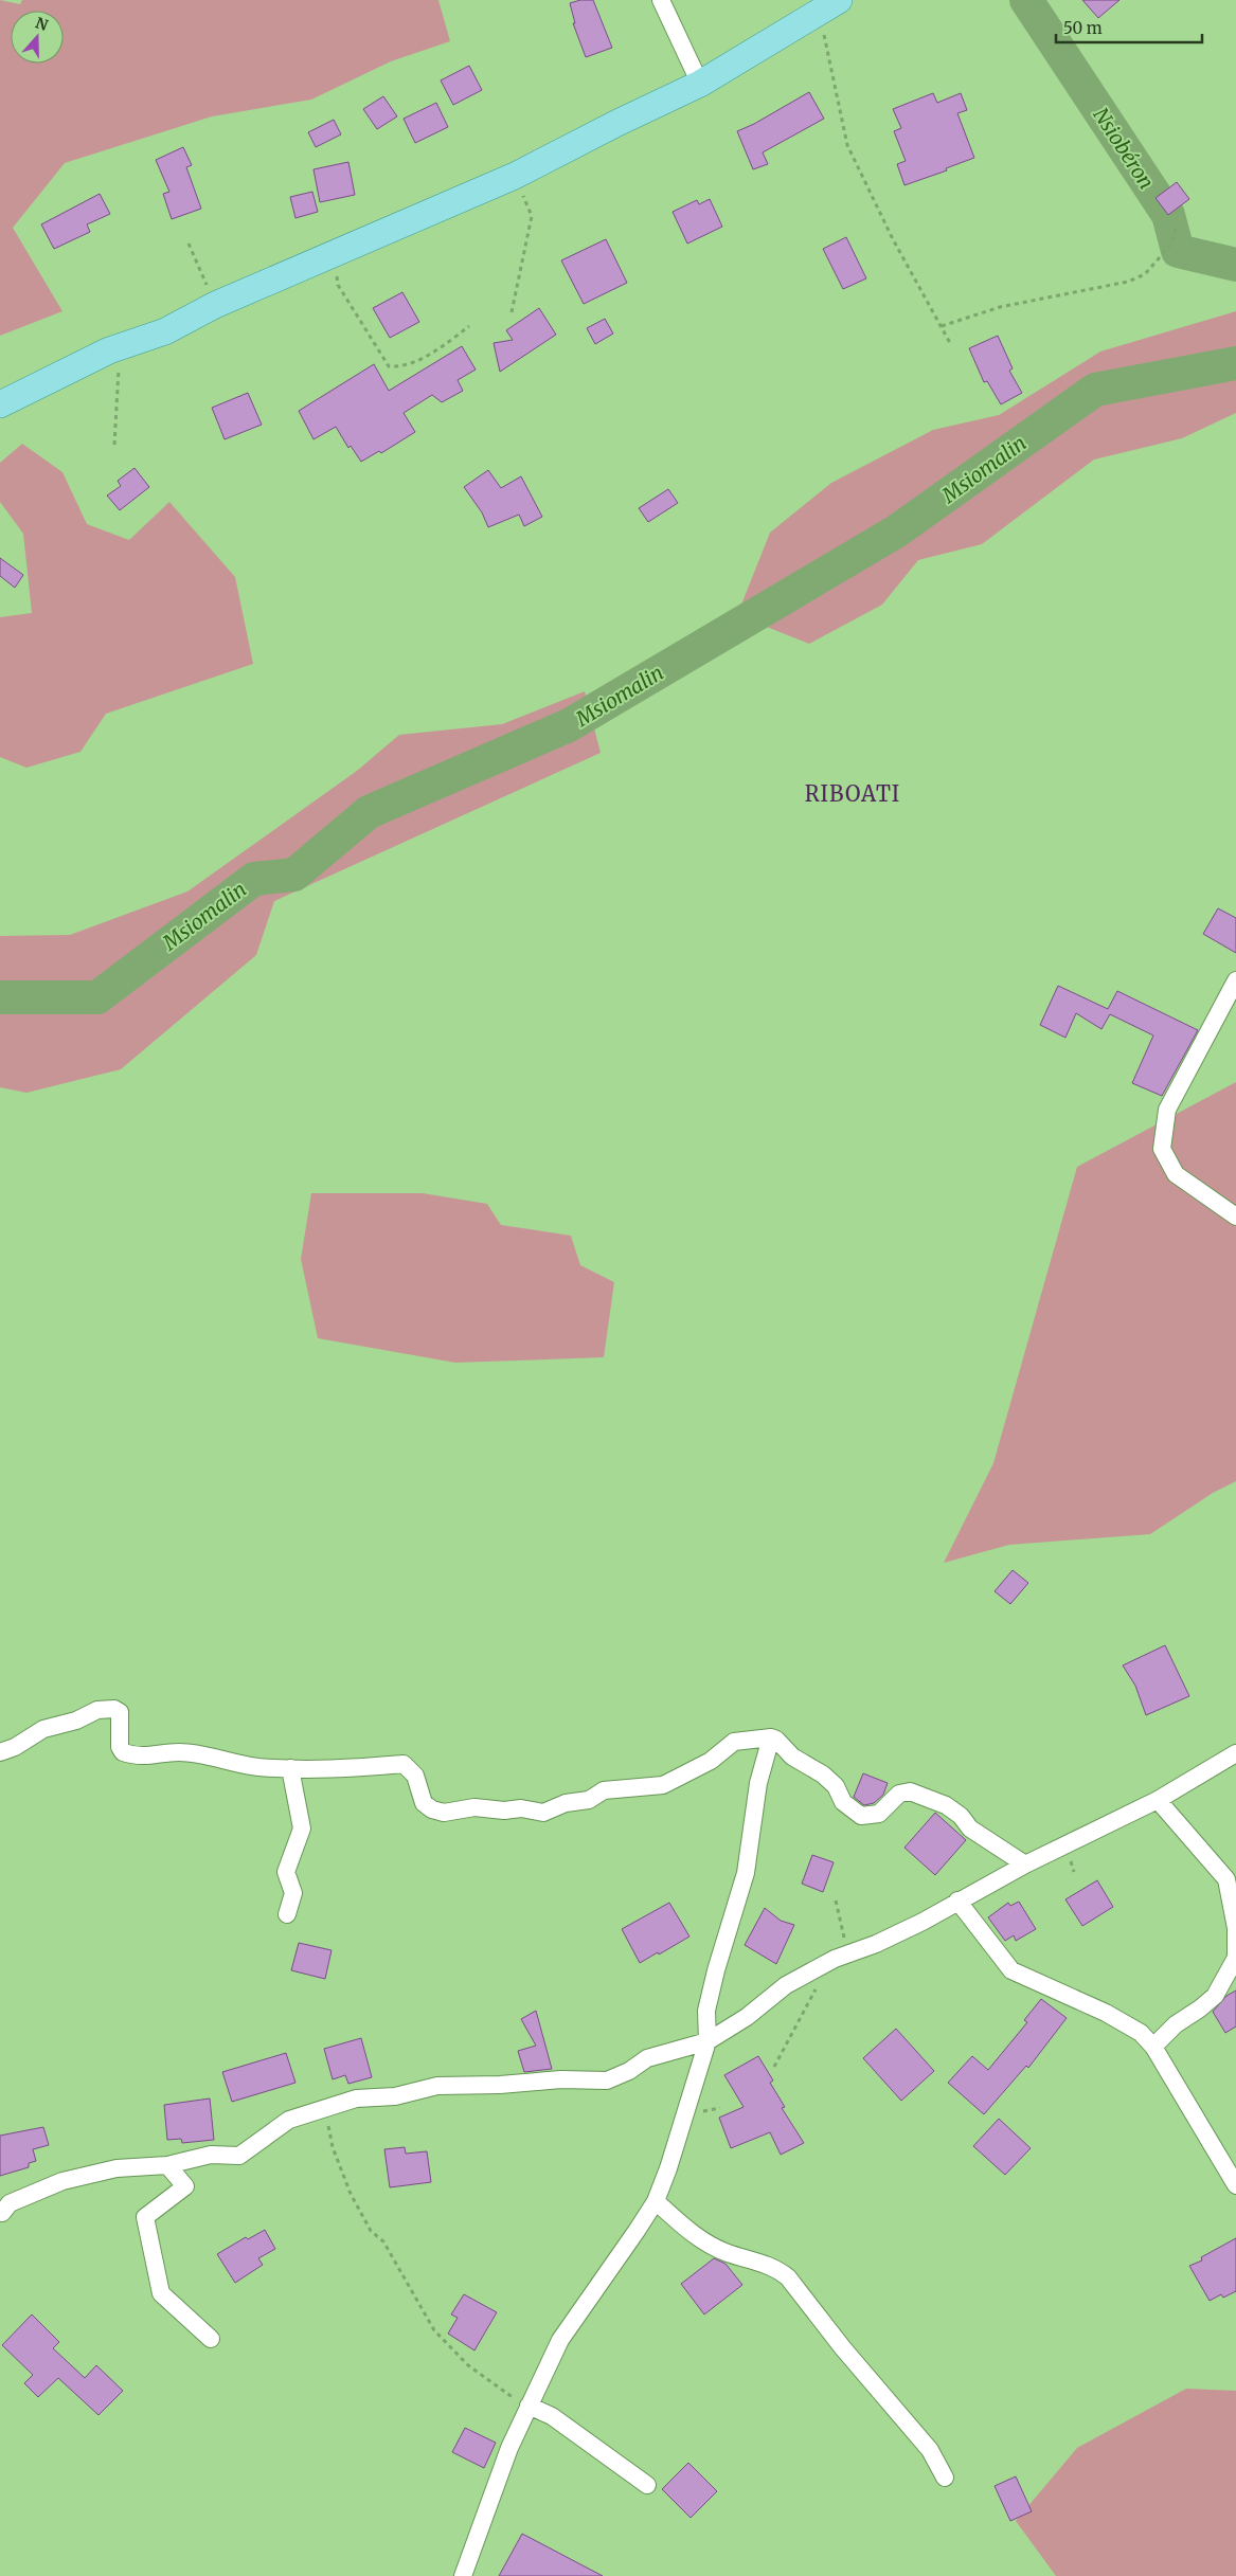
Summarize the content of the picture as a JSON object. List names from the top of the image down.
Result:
{
  "districts": ["RIBOATI"],
  "water": ["Nsiobéron", "Msiomalin"],
  "scale_bar": "50 m",
  "north": "top"
}
